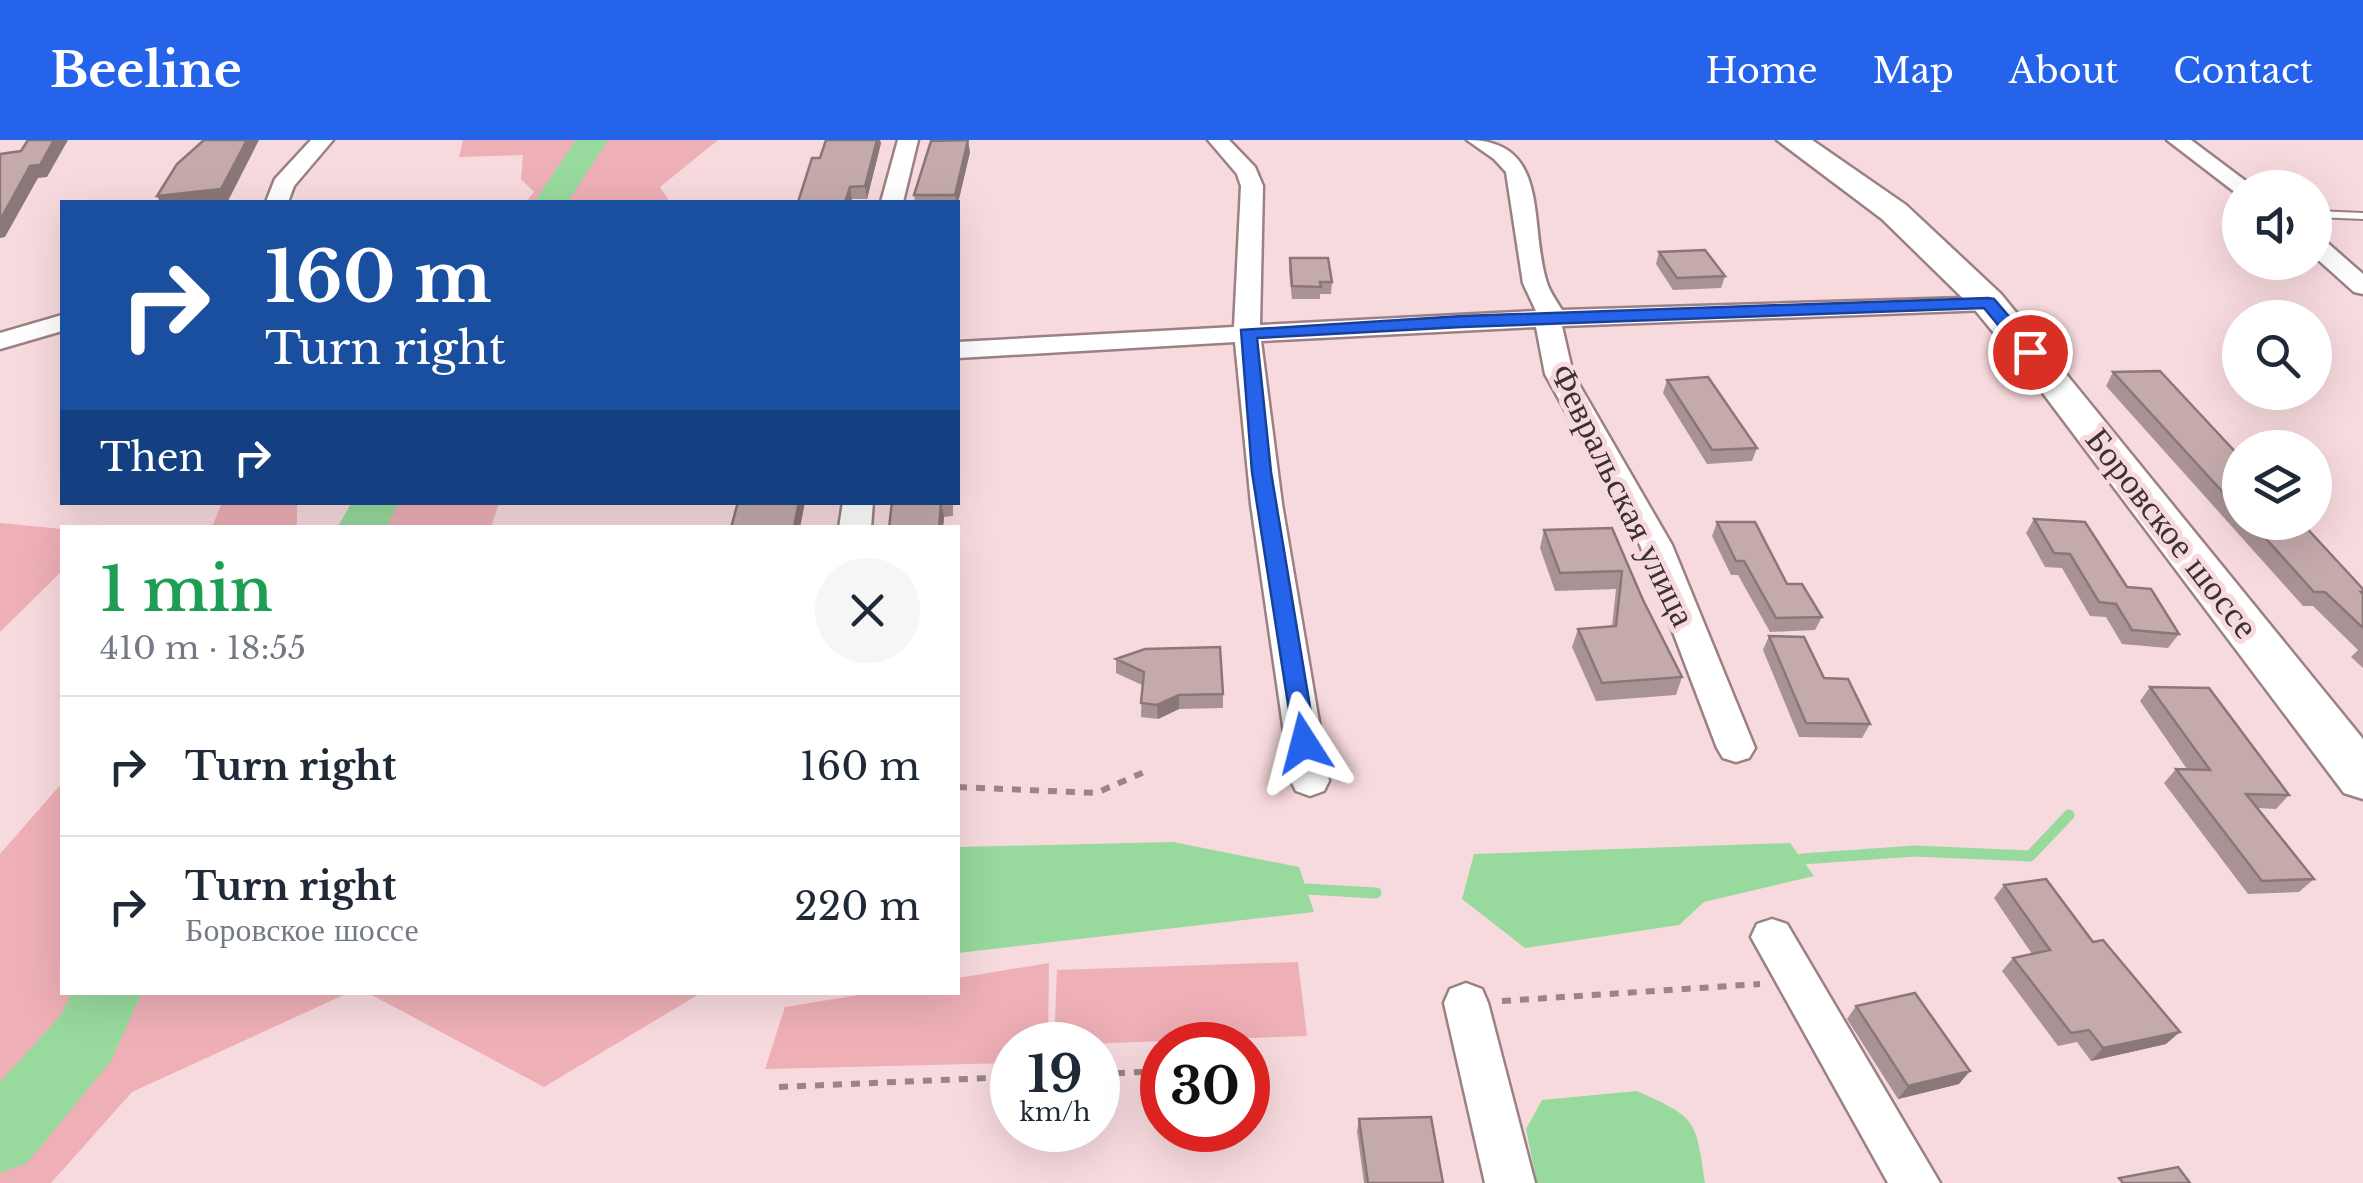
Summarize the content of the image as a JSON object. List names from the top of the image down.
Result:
{
  "streets": {
    "main road": ["Боровское шоссе"],
    "street": ["Февральская улица"]
  },
  "page": {
    "header": "Beeline",
    "nav": [
      "Home",
      "Map",
      "About",
      "Contact"
    ],
    "turn": ["160 m", "Turn right"],
    "then": "Then",
    "heading": ["1 min", "410 m · 18:55"],
    "list": [
      {
        "name": "Turn right",
        "value": "160 m"
      },
      {
        "name": "Turn right",
        "note": "Боровское шоссе",
        "value": "220 m"
      }
    ],
    "speed": "19 km/h",
    "limit": "30"
  }
}
